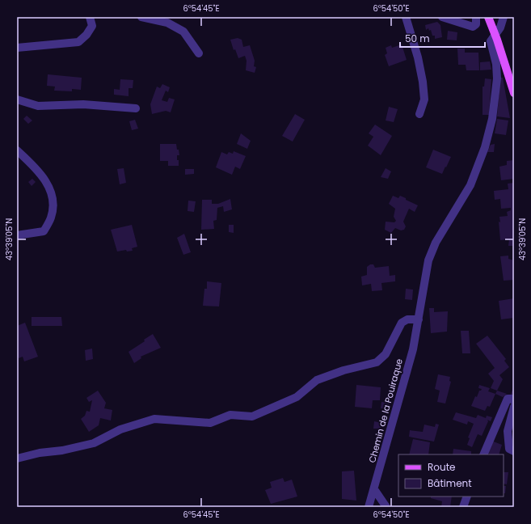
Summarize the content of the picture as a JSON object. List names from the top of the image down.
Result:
{
  "streets": {
    "street": ["Chemin de la Pouiraque"]
  },
  "legend": ["Route", "Bâtiment"],
  "scale_bar": "50 m",
  "coordinates": ["6°54'45\"E", "6°54'50\"E", "43°39'05\"N"]
}
